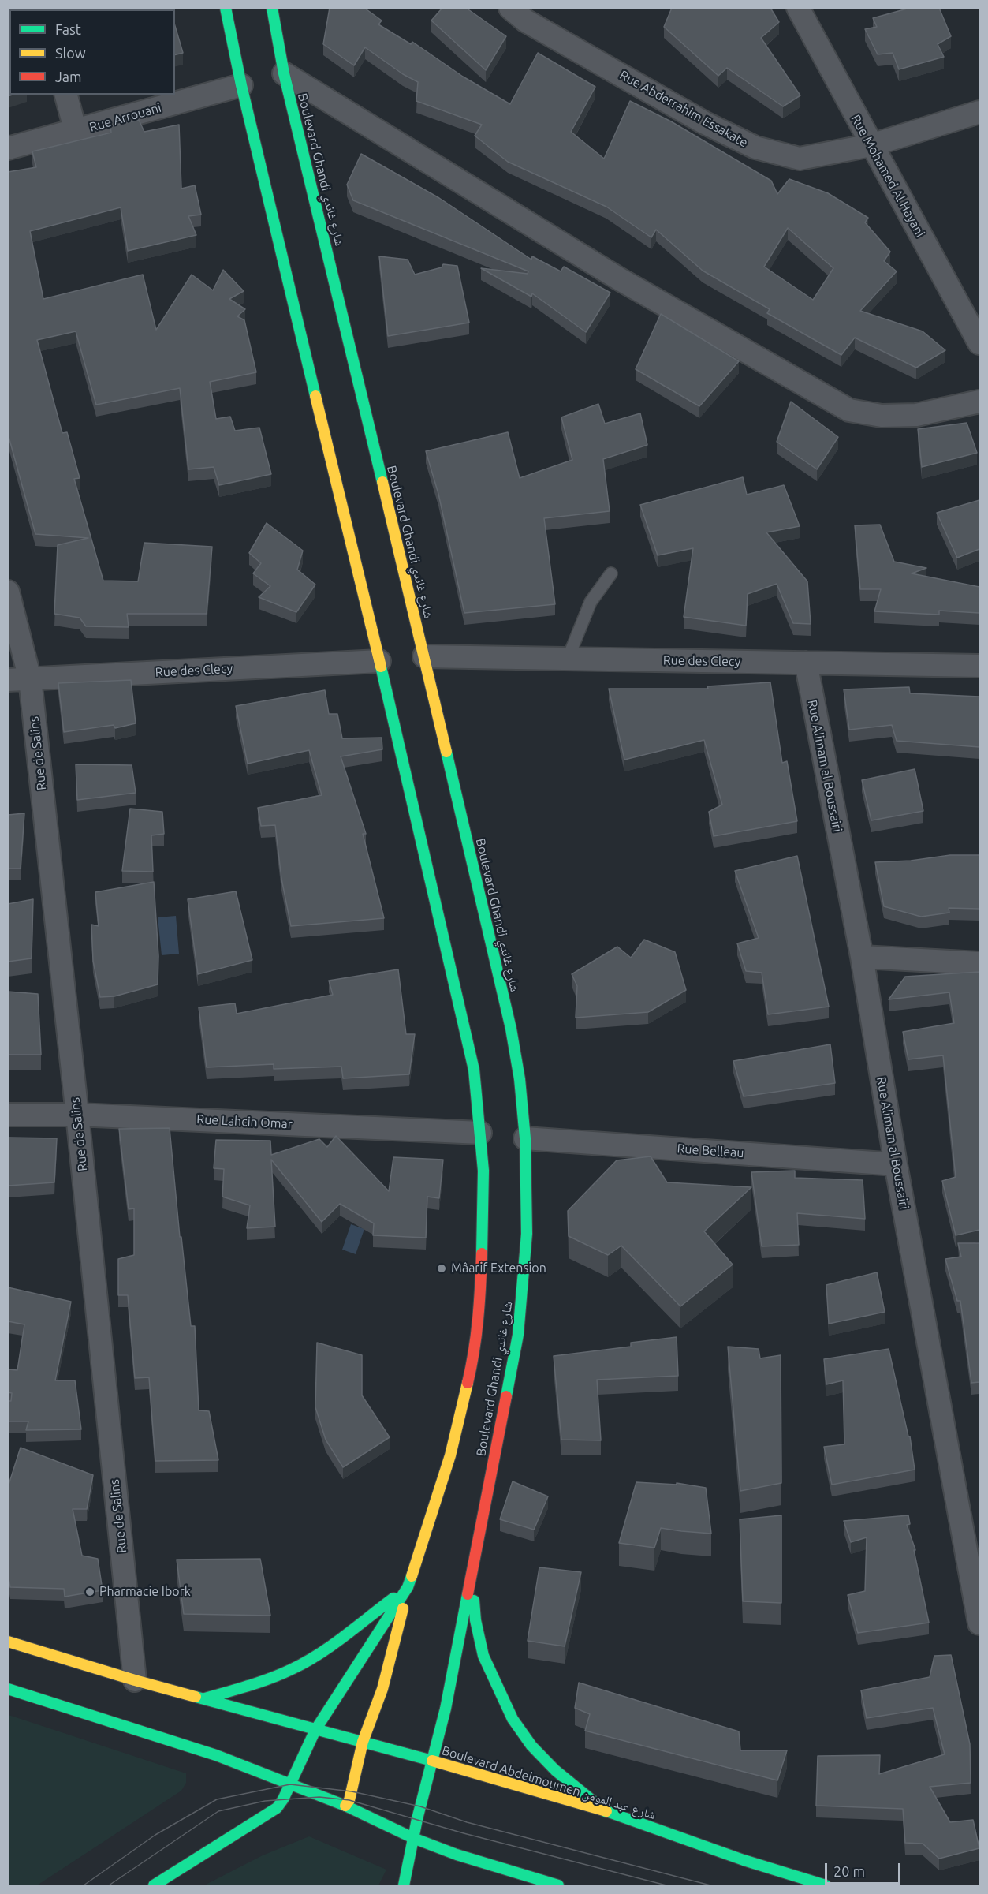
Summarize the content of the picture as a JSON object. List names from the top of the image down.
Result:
{
  "streets": {
    "main road": ["Boulevard Ghandi شارع غاندي", "Boulevard Abdelmoumen شارع عبد المومن"],
    "street": [
      "Rue Abderrahim Essakate",
      "Rue Arrouani",
      "Rue Mohamed Al Hayani",
      "Rue des Clecy",
      "Rue de Salins",
      "Rue Alimam al Boussairi",
      "Rue Lahcin Omar",
      "Rue Belleau"
    ]
  },
  "crossings": [
    ["Rue Abderrahim Essakate", "Rue Mohamed Al Hayani"],
    ["Rue Arrouani", "Boulevard Ghandi شارع غاندي"],
    ["Boulevard Ghandi شارع غاندي", "Rue des Clecy"],
    ["Boulevard Ghandi شارع غاندي", "Rue Lahcin Omar"],
    ["Boulevard Ghandi شارع غاندي", "Rue Belleau"],
    ["Boulevard Ghandi شارع غاندي", "Boulevard Abdelmoumen شارع عبد المومن"],
    ["Rue des Clecy", "Rue de Salins"],
    ["Rue des Clecy", "Rue Alimam al Boussairi"],
    ["Rue de Salins", "Rue Lahcin Omar"],
    ["Rue de Salins", "Boulevard Abdelmoumen شارع عبد المومن"],
    ["Rue Alimam al Boussairi", "Rue Belleau"]
  ],
  "places": ["Mâarif Extension", "Pharmacie Ibork"],
  "legend": ["Fast", "Slow", "Jam"],
  "scale_bar": "20 m"
}
